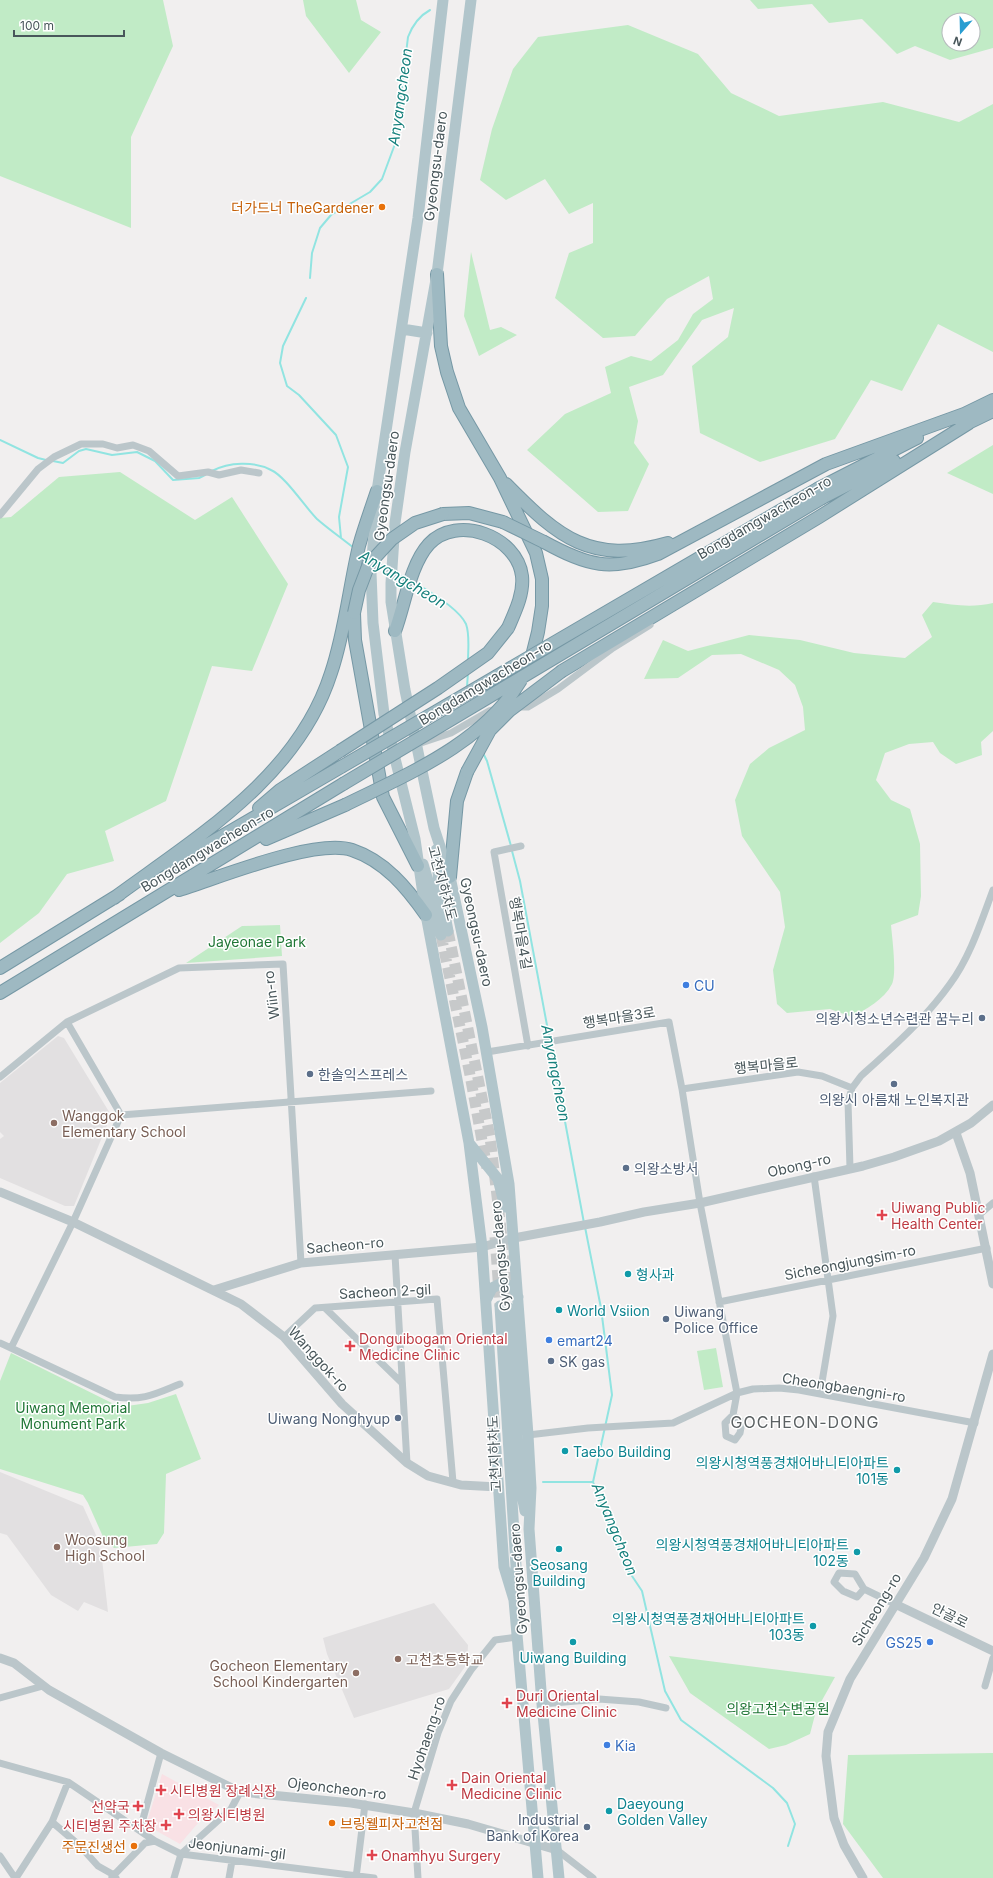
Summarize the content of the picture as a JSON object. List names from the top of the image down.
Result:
{
  "streets": {
    "highway": ["Bongdamgwacheon-ro"],
    "main road": ["Gyeongsu-daero", "고천지하차도"],
    "street": [
      "행복마을4길",
      "Wiin-ro",
      "행복마을3로",
      "행복마을로",
      "Obong-ro",
      "Sacheon-ro",
      "Sicheongjungsim-ro",
      "Sacheon 2-gil",
      "Wanggok-ro",
      "Cheongbaengni-ro",
      "Sicheong-ro",
      "안골로",
      "Hyohaeng-ro",
      "Ojeoncheon-ro",
      "Jeonjunami-gil"
    ]
  },
  "crossings": [
    ["Gyeongsu-daero", "고천지하차도"],
    ["Gyeongsu-daero", "행복마을3로"],
    ["Gyeongsu-daero", "Obong-ro"],
    ["Gyeongsu-daero", "Sacheon-ro"],
    ["Gyeongsu-daero", "Wanggok-ro"],
    ["Gyeongsu-daero", "Cheongbaengni-ro"],
    ["Gyeongsu-daero", "Hyohaeng-ro"],
    ["Gyeongsu-daero", "Ojeoncheon-ro"],
    ["행복마을4길", "행복마을3로"],
    ["Wiin-ro", "Sacheon-ro"],
    ["행복마을3로", "행복마을로"],
    ["행복마을3로", "Obong-ro"],
    ["행복마을3로", "Sicheongjungsim-ro"],
    ["행복마을3로", "Cheongbaengni-ro"],
    ["Sacheon-ro", "Wanggok-ro"],
    ["Sacheon 2-gil", "Wanggok-ro"],
    ["Cheongbaengni-ro", "Sicheong-ro"],
    ["Sicheong-ro", "안골로"],
    ["Hyohaeng-ro", "Ojeoncheon-ro"]
  ],
  "districts": ["GOCHEON-DONG"],
  "water": ["Anyangcheon"],
  "parks": ["Jayeonae Park", "Uiwang Memorial Monument Park", "의왕고천수변공원"],
  "places": {
    "other": [
      "더가드너 TheGardener",
      "CU",
      "의왕시청소년수련관 꿈누리",
      "한솔익스프레스",
      "의왕시 아름채 노인복지관",
      "Wanggok Elementary School",
      "의왕소방서",
      "형사과",
      "World Vsiion",
      "Uiwang Police Office",
      "emart24",
      "SK gas",
      "Uiwang Nonghyup",
      "Taebo Building",
      "의왕시청역풍경채어바니티아파트 101동",
      "Woosung High School",
      "Seosang Building",
      "의왕시청역풍경채어바니티아파트 102동",
      "의왕시청역풍경채어바니티아파트 103동",
      "Uiwang Building",
      "GS25",
      "고천초등학교",
      "Gocheon Elementary School Kindergarten",
      "Kia",
      "Daeyoung Golden Valley",
      "브링웰피자고천점",
      "Industrial Bank of Korea",
      "주문진생선"
    ],
    "health": [
      "Uiwang Public Health Center",
      "Donguibogam Oriental Medicine Clinic",
      "Duri Oriental Medicine Clinic",
      "Dain Oriental Medicine Clinic",
      "시티병원 장례식장",
      "선약국",
      "의왕시티병원",
      "시티병원 주차장",
      "Onamhyu Surgery"
    ]
  },
  "scale_bar": "100 m",
  "north": "bottom"
}
